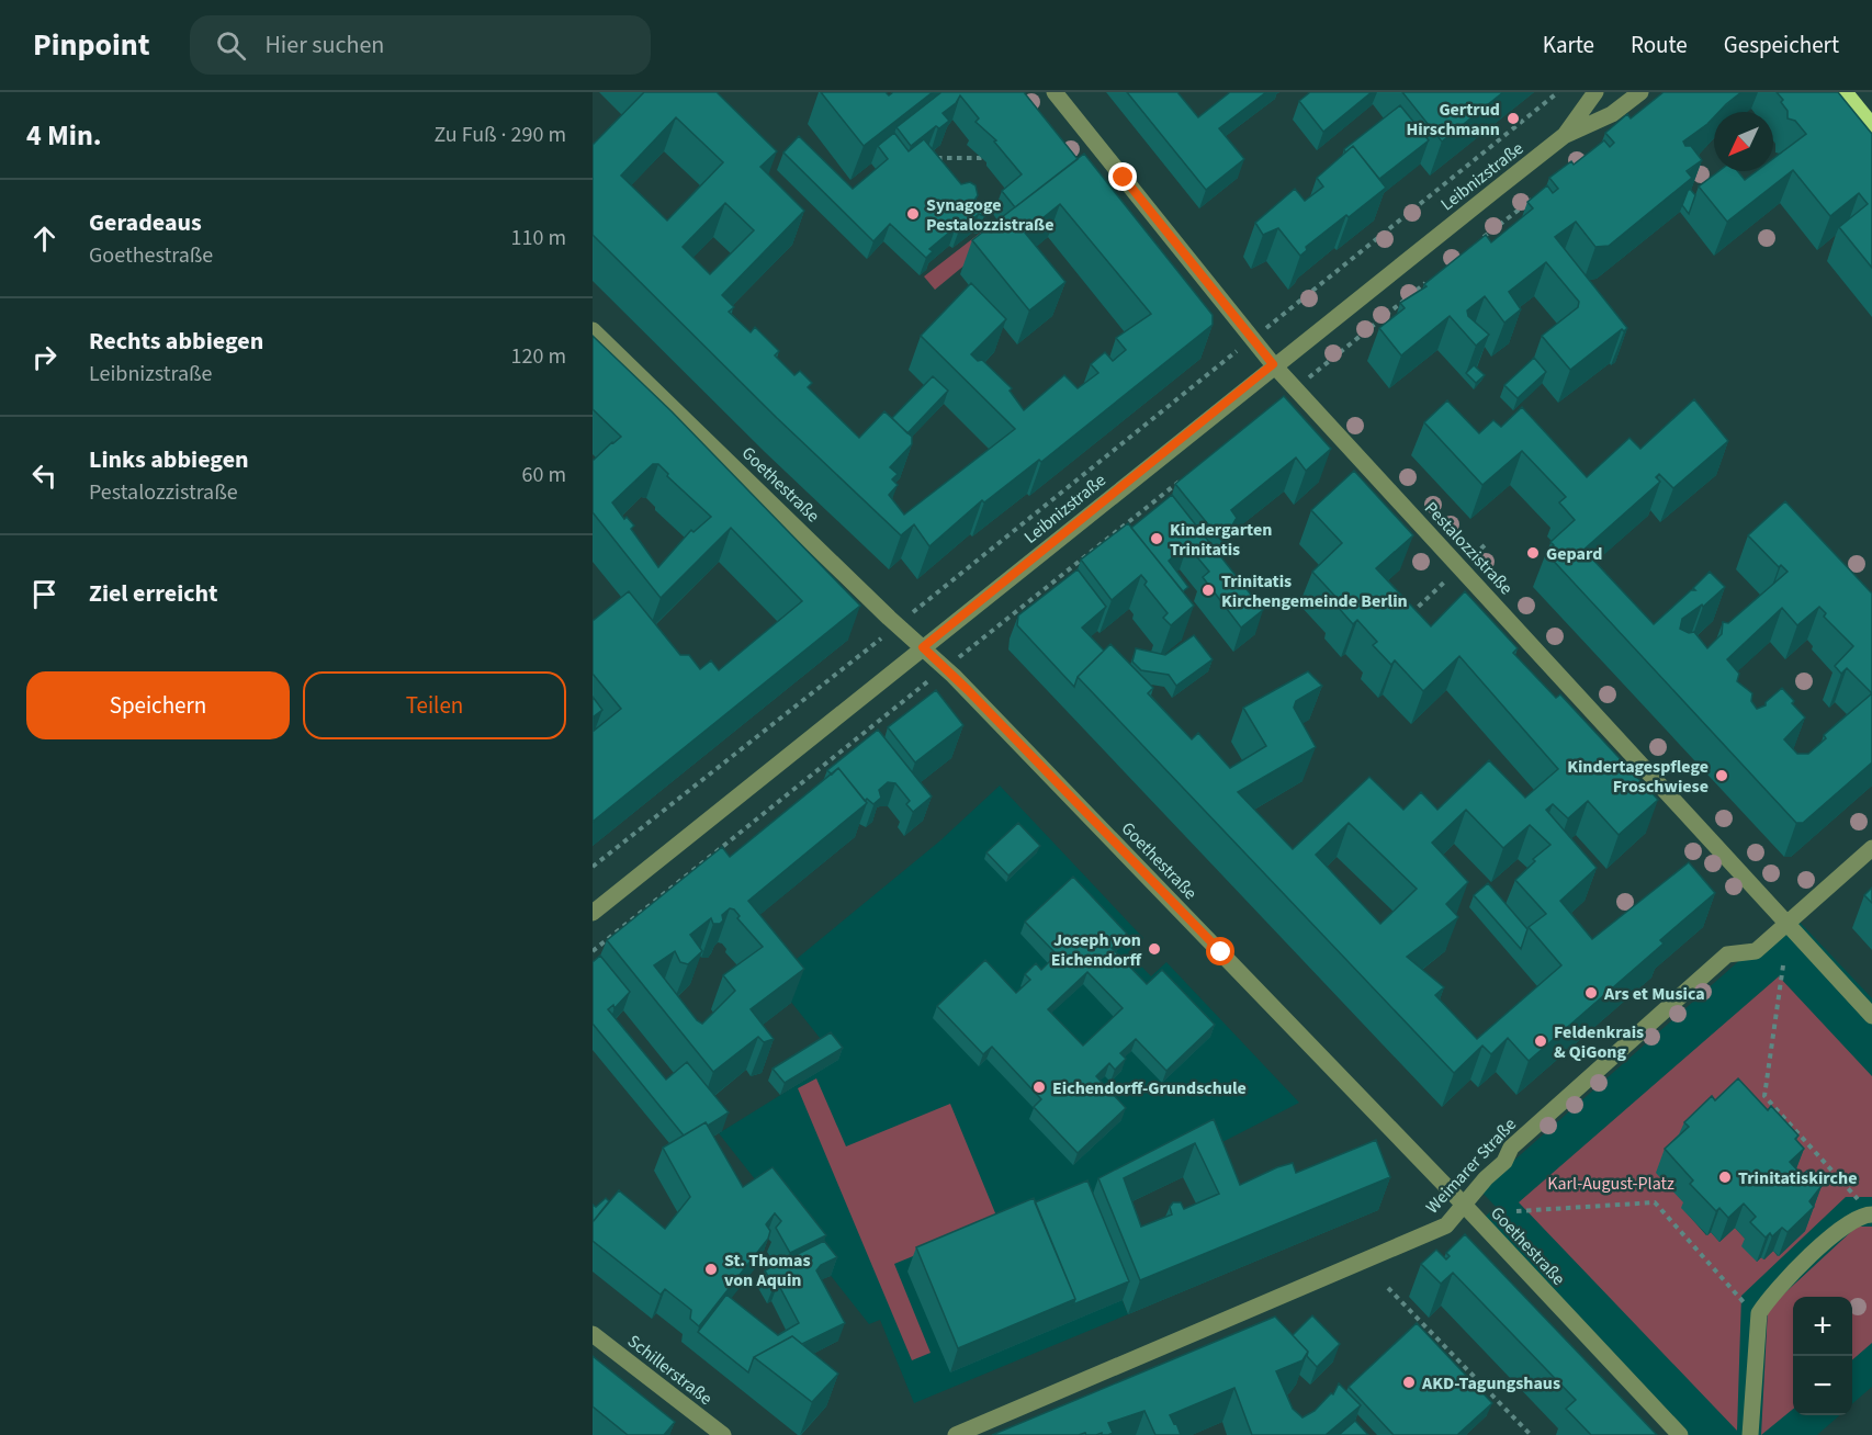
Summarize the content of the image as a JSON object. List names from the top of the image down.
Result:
{
  "streets": {
    "street": [
      "Leibnizstraße",
      "Goethestraße",
      "Pestalozzistraße",
      "Weimarer Straße",
      "Schillerstraße"
    ]
  },
  "crossings": [
    ["Leibnizstraße", "Goethestraße"],
    ["Leibnizstraße", "Pestalozzistraße"],
    ["Goethestraße", "Weimarer Straße"],
    ["Pestalozzistraße", "Weimarer Straße"]
  ],
  "parks": ["Karl-August-Platz"],
  "places": [
    "Gertrud Hirschmann",
    "Synagoge Pestalozzistraße",
    "Kindergarten Trinitatis",
    "Gepard",
    "Trinitatis Kirchengemeinde Berlin",
    "Kindertagespflege Froschwiese",
    "Joseph von Eichendorff",
    "Ars et Musica",
    "Feldenkrais & QiGong",
    "Eichendorff-Grundschule",
    "Trinitatiskirche",
    "St. Thomas von Aquin",
    "AKD-Tagungshaus"
  ],
  "north": "bottom left",
  "page": {
    "header": "Pinpoint",
    "search": "Hier suchen",
    "nav": ["Karte", "Route", "Gespeichert"],
    "heading": ["4 Min.", "Zu Fuß · 290 m"],
    "list": [
      ["Geradeaus", "Goethestraße", "110 m"],
      ["Rechts abbiegen", "Leibnizstraße", "120 m"],
      ["Links abbiegen", "Pestalozzistraße", "60 m"],
      "Ziel erreicht"
    ],
    "buttons": ["Speichern", "Teilen"],
    "map_buttons": ["+", "−"]
  }
}
